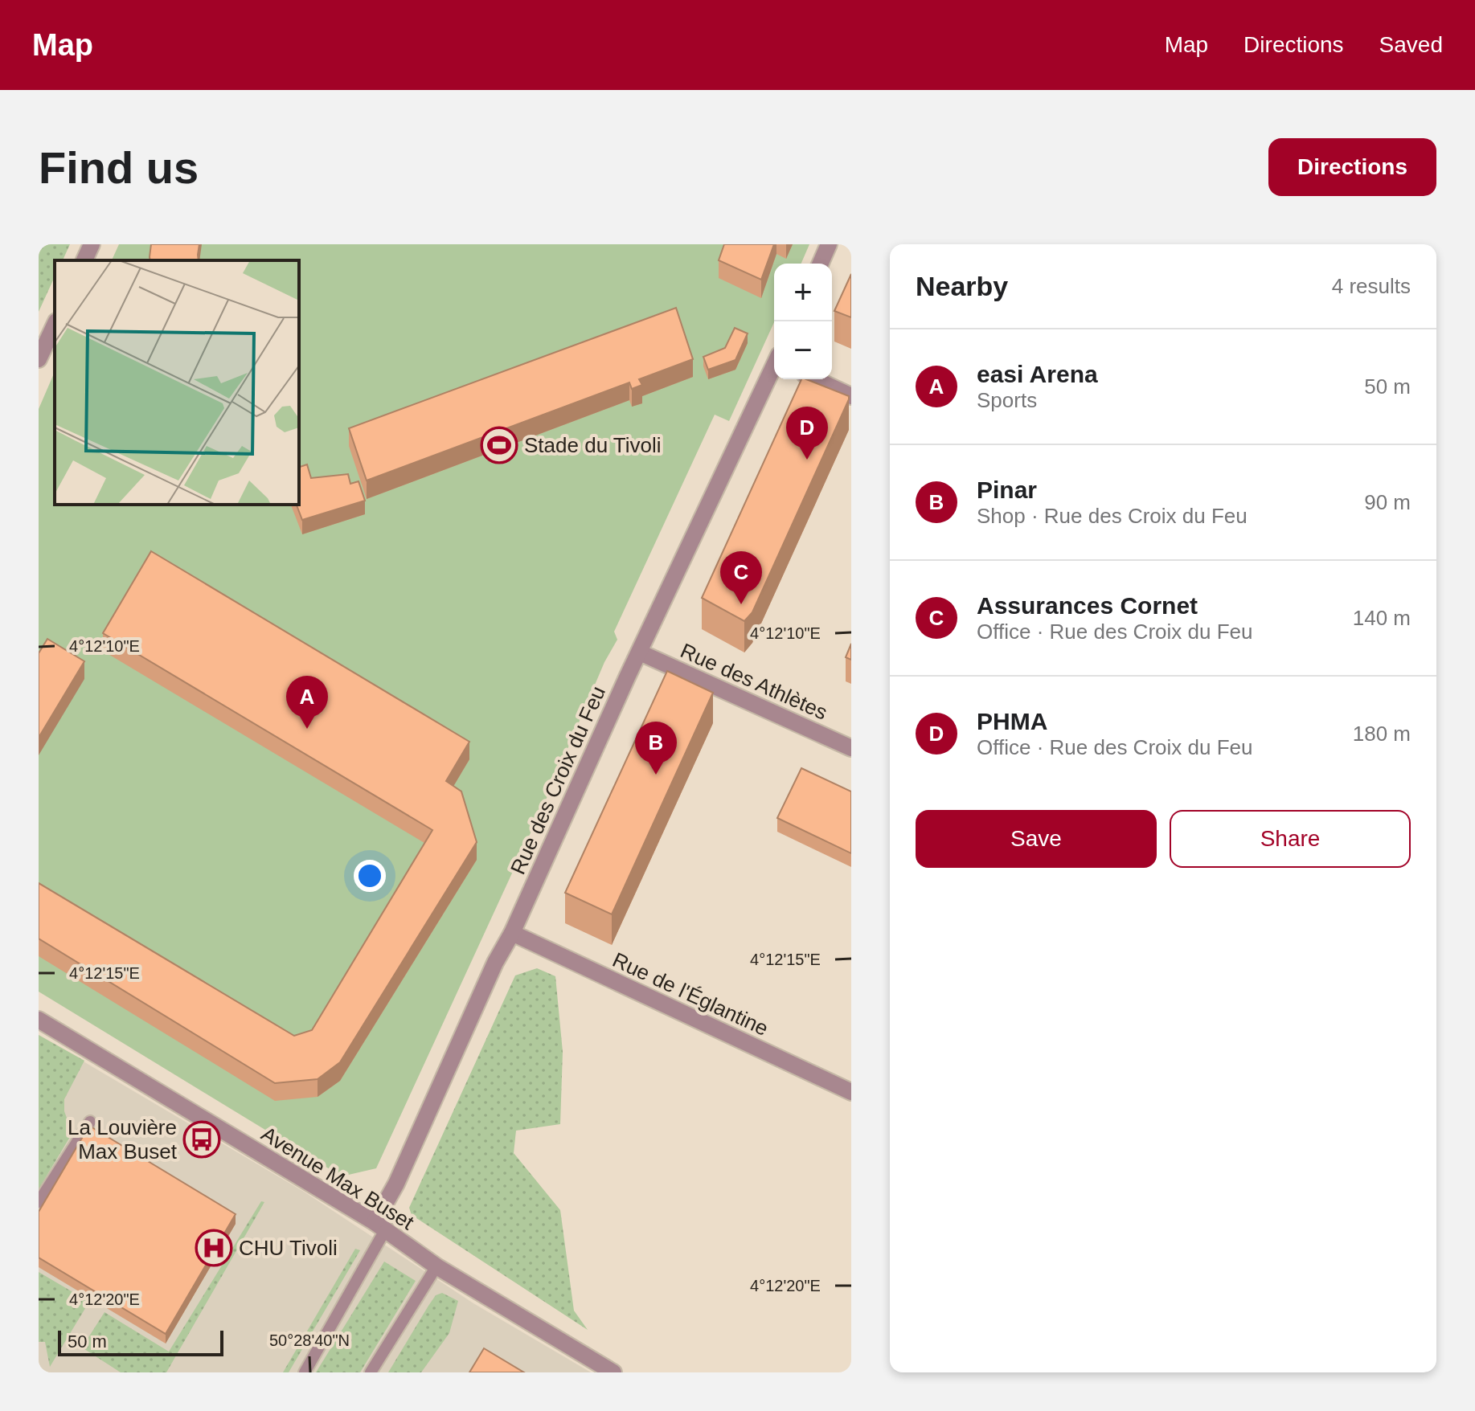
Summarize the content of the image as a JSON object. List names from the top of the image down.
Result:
{
  "streets": {
    "street": [
      "Rue des Athlètes",
      "Rue des Croix du Feu",
      "Rue de l'Églantine",
      "Avenue Max Buset"
    ]
  },
  "crossings": [
    ["Rue des Athlètes", "Rue des Croix du Feu"],
    ["Rue des Croix du Feu", "Rue de l'Églantine"],
    ["Rue des Croix du Feu", "Avenue Max Buset"]
  ],
  "places": {
    "sports": ["Stade du Tivoli"],
    "bus stop": ["La Louvière Max Buset"],
    "hospital": ["CHU Tivoli"]
  },
  "scale_bar": "50 m",
  "page": {
    "header": "Map",
    "nav": ["Map", "Directions", "Saved"],
    "buttons": [
      "Directions",
      ["Save", "Share"]
    ],
    "title": "Find us",
    "heading": ["Nearby", "4 results"],
    "map_buttons": ["+", "−"],
    "list": [
      {
        "mark": "A",
        "name": "easi Arena",
        "note": "Sports",
        "value": "50 m"
      },
      {
        "mark": "B",
        "name": "Pinar",
        "note": "Shop · Rue des Croix du Feu",
        "value": "90 m"
      },
      {
        "mark": "C",
        "name": "Assurances Cornet",
        "note": "Office · Rue des Croix du Feu",
        "value": "140 m"
      },
      {
        "mark": "D",
        "name": "PHMA",
        "note": "Office · Rue des Croix du Feu",
        "value": "180 m"
      }
    ],
    "pins": [
      "D",
      "C",
      "A",
      "B"
    ],
    "scale": "50 m"
  },
  "coordinates": [
    "4°12'10\"E",
    "4°12'15\"E",
    "4°12'20\"E",
    "50°28'40\"N"
  ]
}
